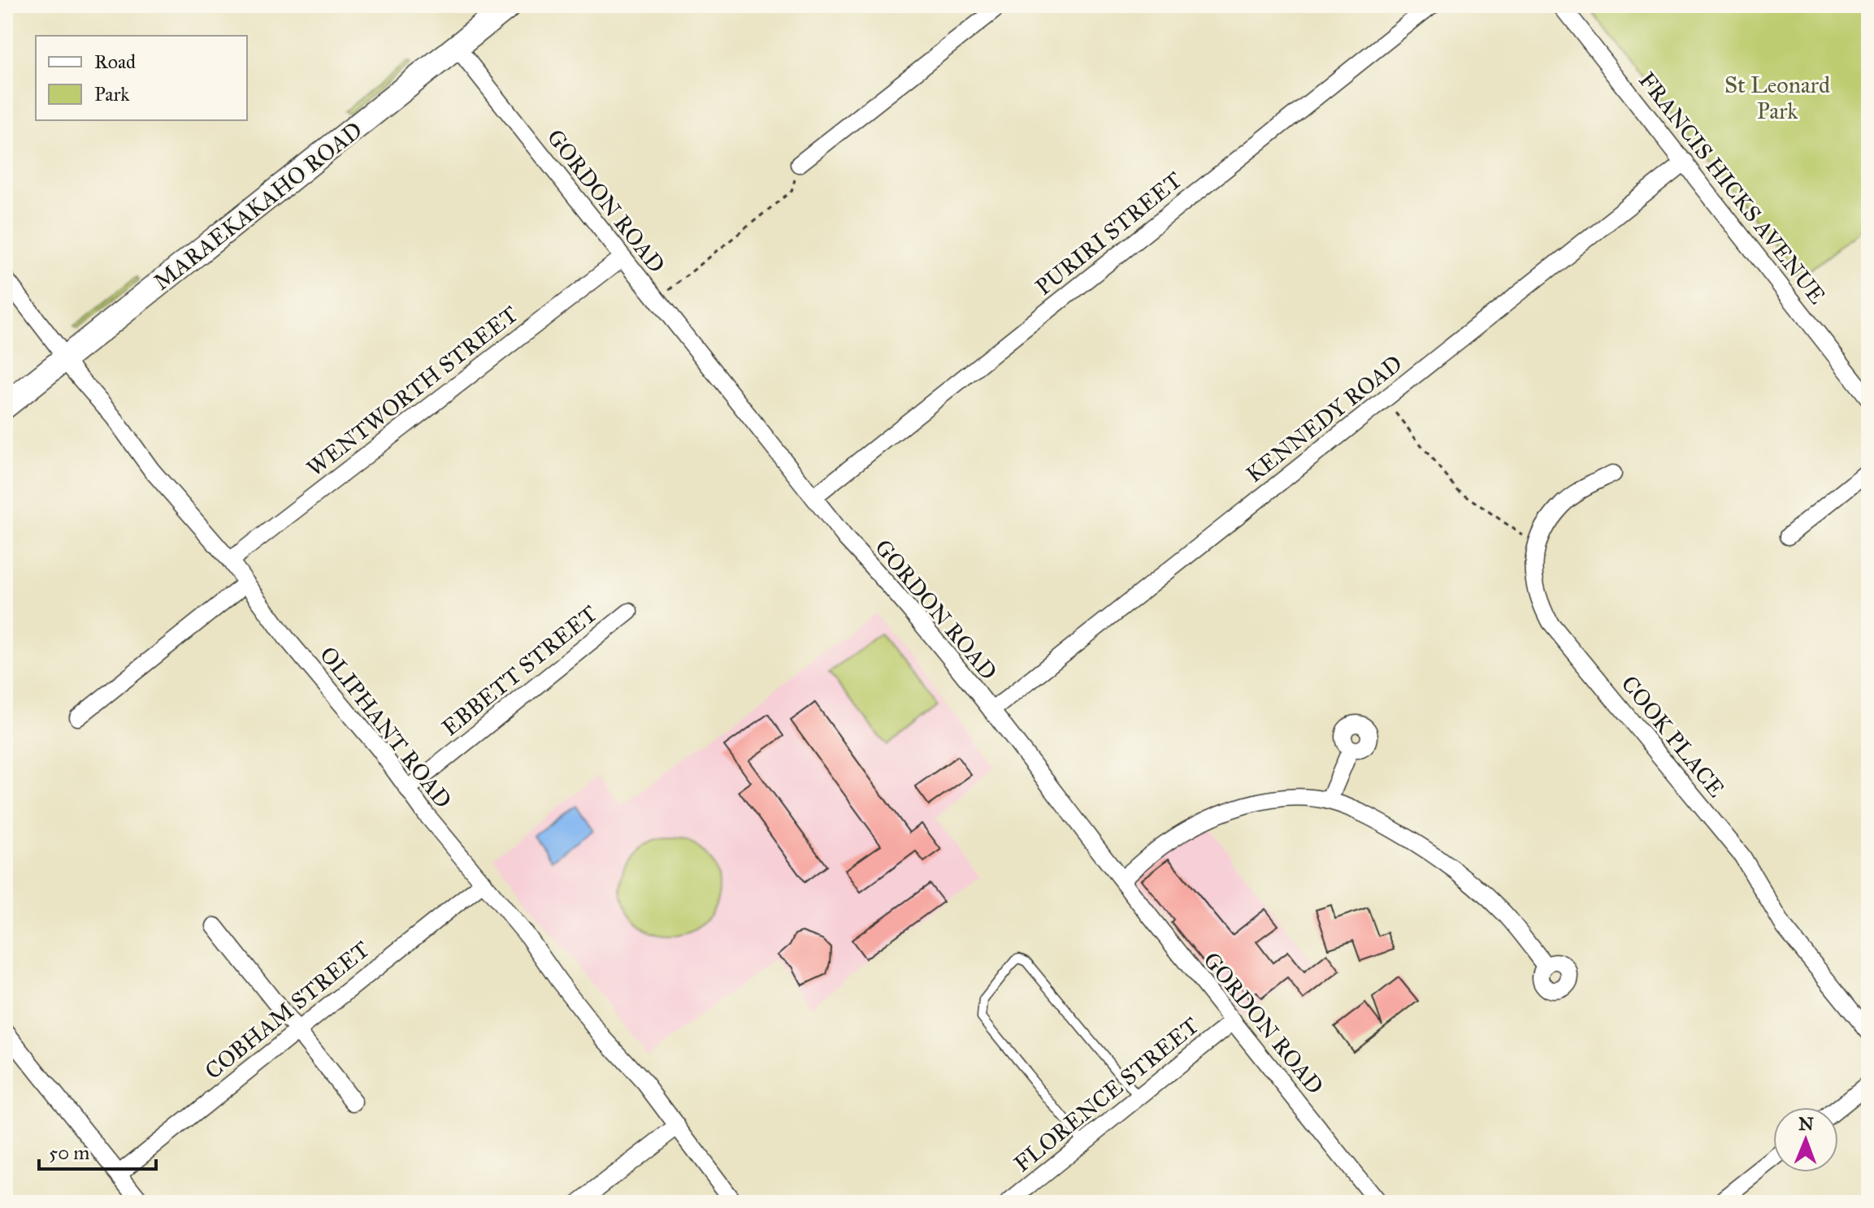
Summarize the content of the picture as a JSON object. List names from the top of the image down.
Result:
{
  "streets": {
    "main road": ["MARAEKAKAHO ROAD"],
    "street": [
      "FRANCIS HICKS AVENUE",
      "GORDON ROAD",
      "PURIRI STREET",
      "WENTWORTH STREET",
      "KENNEDY ROAD",
      "EBBETT STREET",
      "OLIPHANT ROAD",
      "COOK PLACE",
      "COBHAM STREET",
      "FLORENCE STREET"
    ]
  },
  "crossings": [
    ["FRANCIS HICKS AVENUE", "KENNEDY ROAD"],
    ["GORDON ROAD", "MARAEKAKAHO ROAD"],
    ["GORDON ROAD", "PURIRI STREET"],
    ["GORDON ROAD", "WENTWORTH STREET"],
    ["GORDON ROAD", "KENNEDY ROAD"],
    ["GORDON ROAD", "FLORENCE STREET"],
    ["MARAEKAKAHO ROAD", "OLIPHANT ROAD"],
    ["WENTWORTH STREET", "OLIPHANT ROAD"],
    ["EBBETT STREET", "OLIPHANT ROAD"],
    ["OLIPHANT ROAD", "COBHAM STREET"]
  ],
  "parks": ["St Leonard Park"],
  "legend": ["Road", "Park"],
  "scale_bar": "50 m",
  "north": "top"
}
